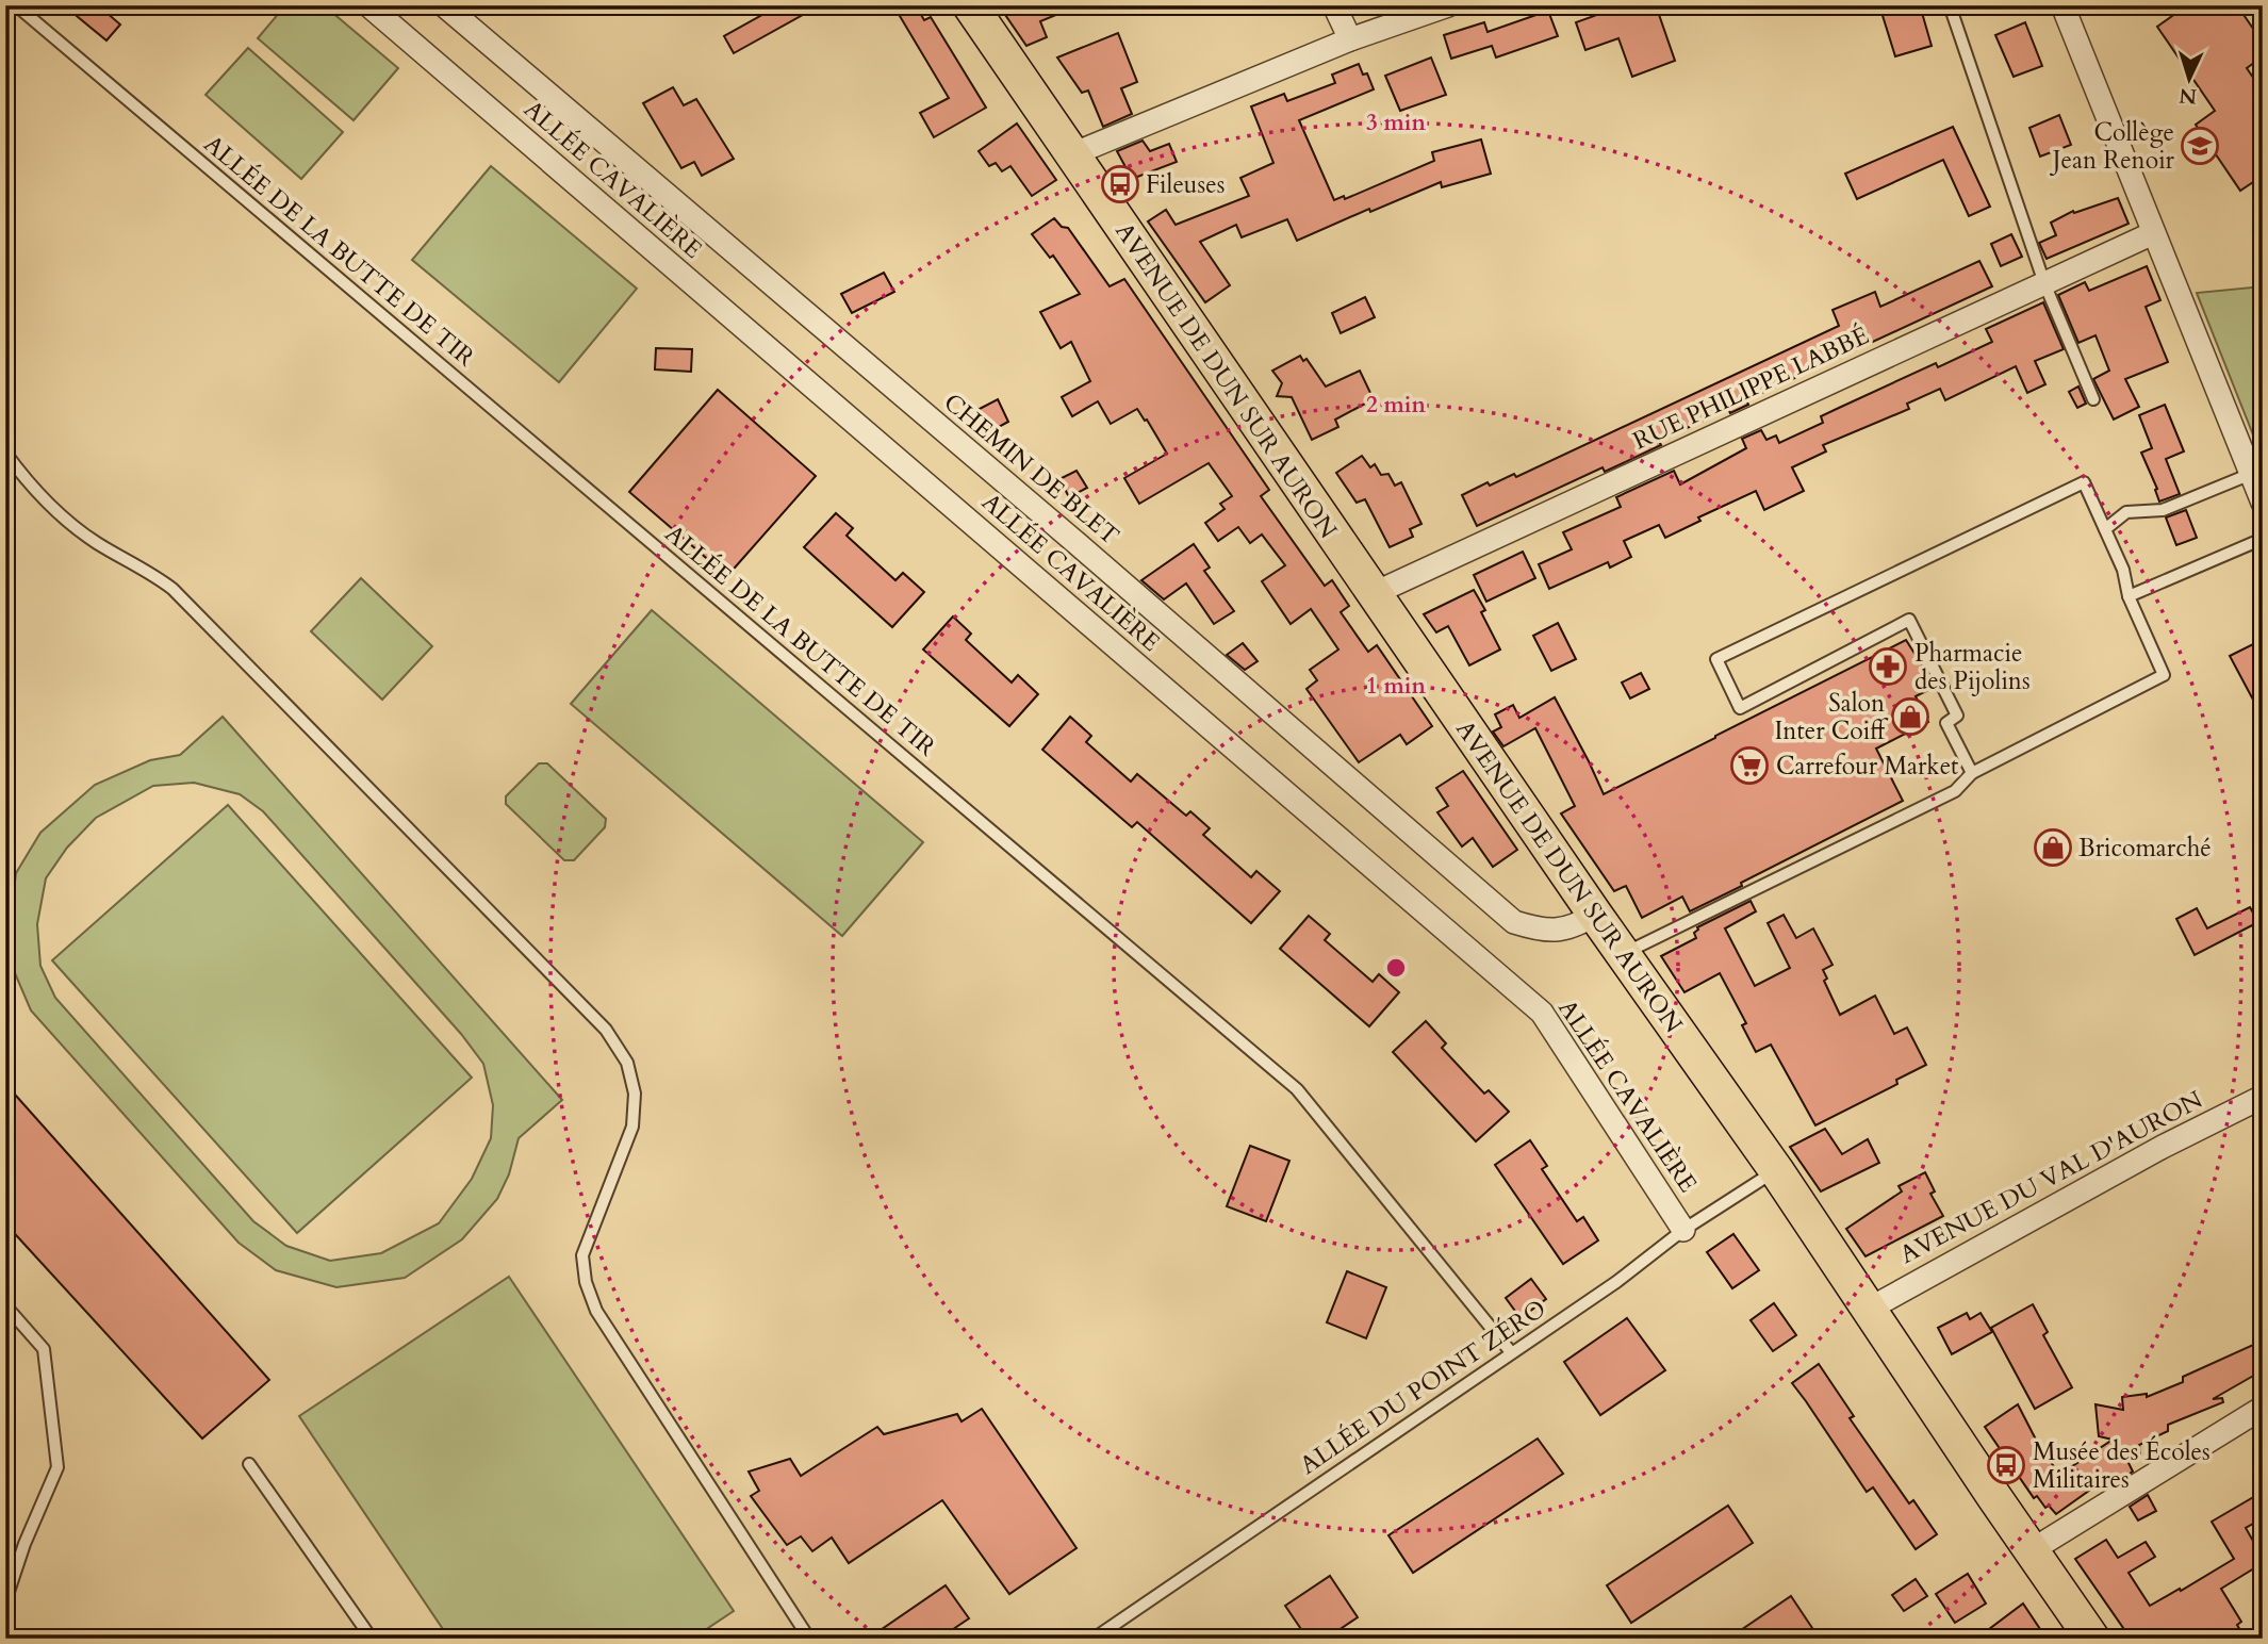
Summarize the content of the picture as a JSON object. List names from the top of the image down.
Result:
{
  "streets": {
    "main road": ["AVENUE DE DUN SUR AURON"],
    "street": [
      "ALLÉE CAVALIÈRE",
      "RUE PHILIPPE LABBÉ",
      "CHEMIN DE BLET",
      "AVENUE DU VAL D'AURON"
    ],
    "lane": ["ALLÉE DE LA BUTTE DE TIR", "ALLÉE DU POINT ZÉRO"]
  },
  "crossings": [
    ["ALLÉE CAVALIÈRE", "ALLÉE DU POINT ZÉRO"],
    ["ALLÉE DE LA BUTTE DE TIR", "ALLÉE DU POINT ZÉRO"],
    ["AVENUE DE DUN SUR AURON", "RUE PHILIPPE LABBÉ"],
    ["AVENUE DE DUN SUR AURON", "CHEMIN DE BLET"],
    ["AVENUE DE DUN SUR AURON", "AVENUE DU VAL D'AURON"],
    ["AVENUE DE DUN SUR AURON", "ALLÉE DU POINT ZÉRO"]
  ],
  "places": {
    "school or university": ["Collège Jean Renoir"],
    "bus stop": ["Fileuses", "Musée des Écoles Militaires"],
    "pharmacy": ["Pharmacie des Pijolins"],
    "shop": ["Salon Inter Coiff", "Bricomarché"],
    "supermarket": ["Carrefour Market"]
  },
  "north": "bottom",
  "rings": ["3 min", "2 min", "1 min"]
}
